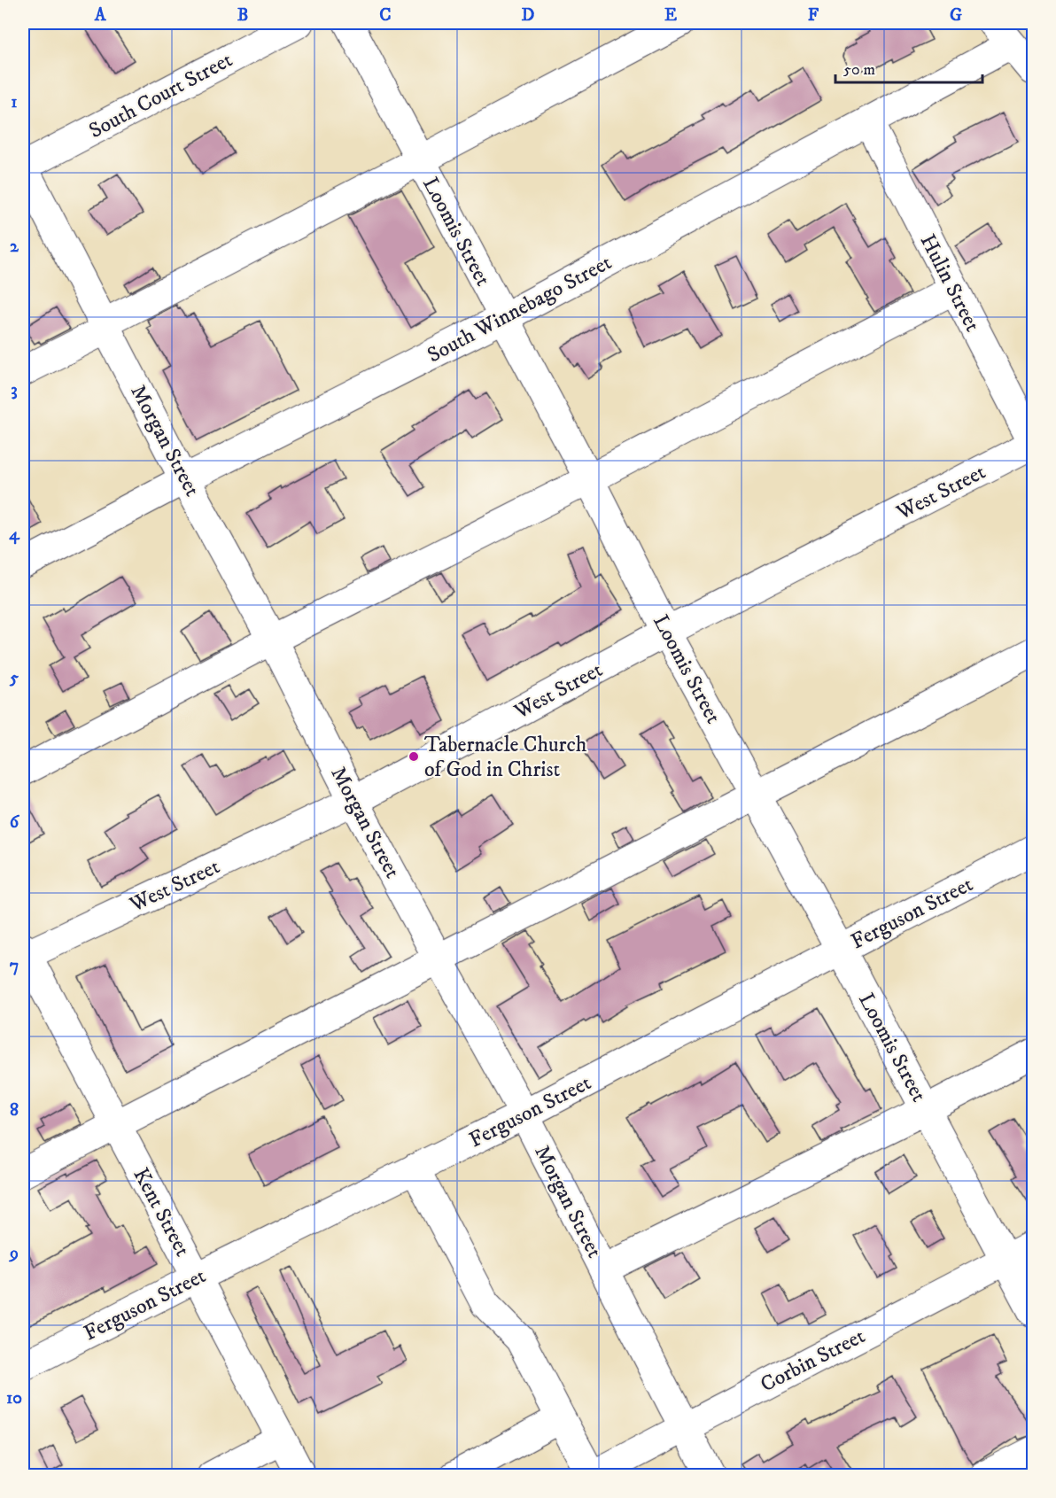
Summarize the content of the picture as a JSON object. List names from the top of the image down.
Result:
{
  "streets": {
    "street": [
      "South Court Street",
      "Loomis Street",
      "Hulin Street",
      "South Winnebago Street",
      "Morgan Street",
      "West Street",
      "Ferguson Street",
      "Kent Street",
      "Corbin Street"
    ]
  },
  "crossings": [
    ["South Court Street", "Morgan Street"],
    ["Loomis Street", "South Winnebago Street"],
    ["Loomis Street", "West Street"],
    ["Loomis Street", "Ferguson Street"],
    ["Loomis Street", "Corbin Street"],
    ["Hulin Street", "South Winnebago Street"],
    ["Hulin Street", "West Street"],
    ["South Winnebago Street", "Morgan Street"],
    ["Morgan Street", "West Street"],
    ["Morgan Street", "Ferguson Street"],
    ["Morgan Street", "Corbin Street"],
    ["West Street", "Kent Street"],
    ["Ferguson Street", "Kent Street"]
  ],
  "places": ["Tabernacle Church of God in Christ"],
  "scale_bar": "50 m",
  "grid": {
    "columns": [
      "A",
      "B",
      "C",
      "D",
      "E",
      "F",
      "G"
    ],
    "rows": [
      "1",
      "2",
      "3",
      "4",
      "5",
      "6",
      "7",
      "8",
      "9",
      "10"
    ]
  }
}
